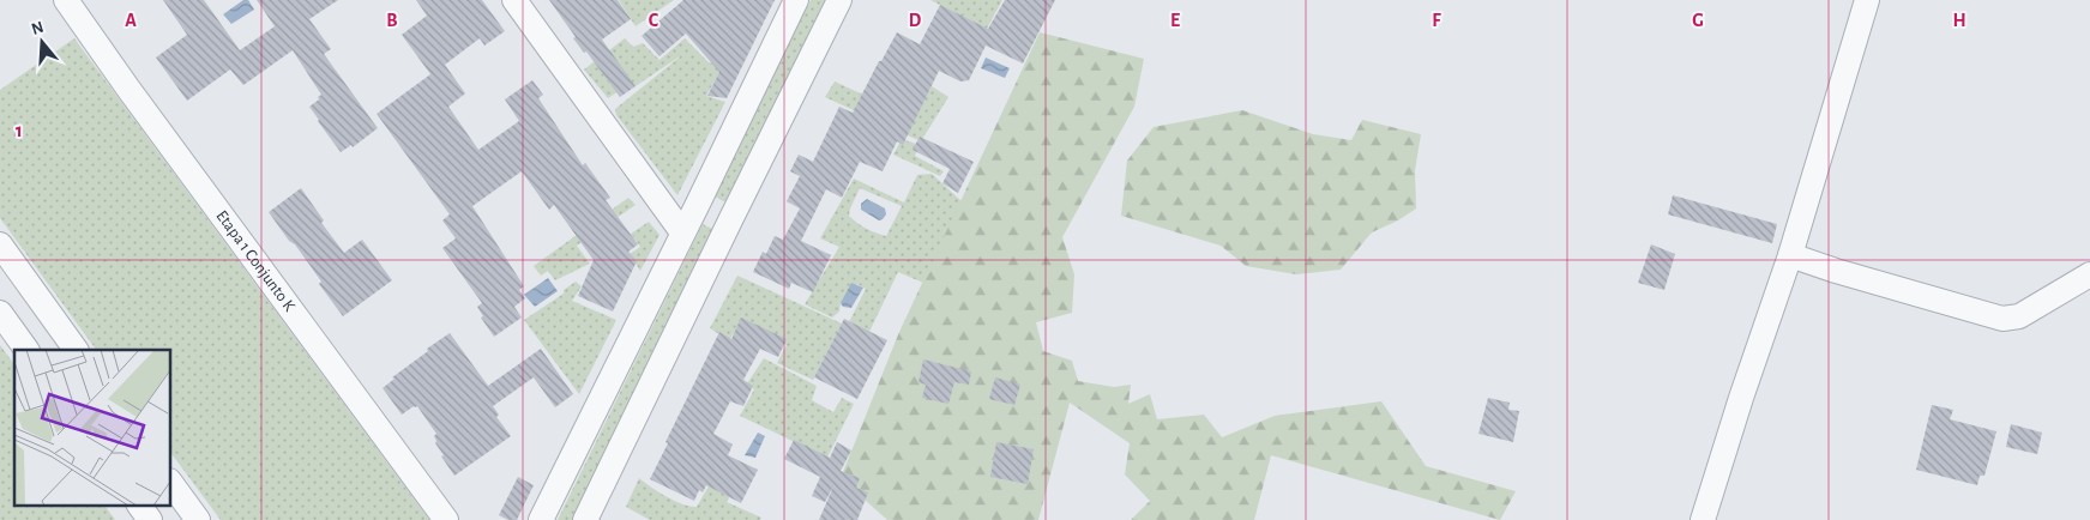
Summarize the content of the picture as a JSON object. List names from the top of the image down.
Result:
{
  "streets": {
    "street": ["Etapa 1 Conjunto K"]
  },
  "north": "top",
  "grid": {
    "columns": [
      "A",
      "B",
      "C",
      "D",
      "E",
      "F",
      "G",
      "H"
    ],
    "rows": ["1"]
  }
}
